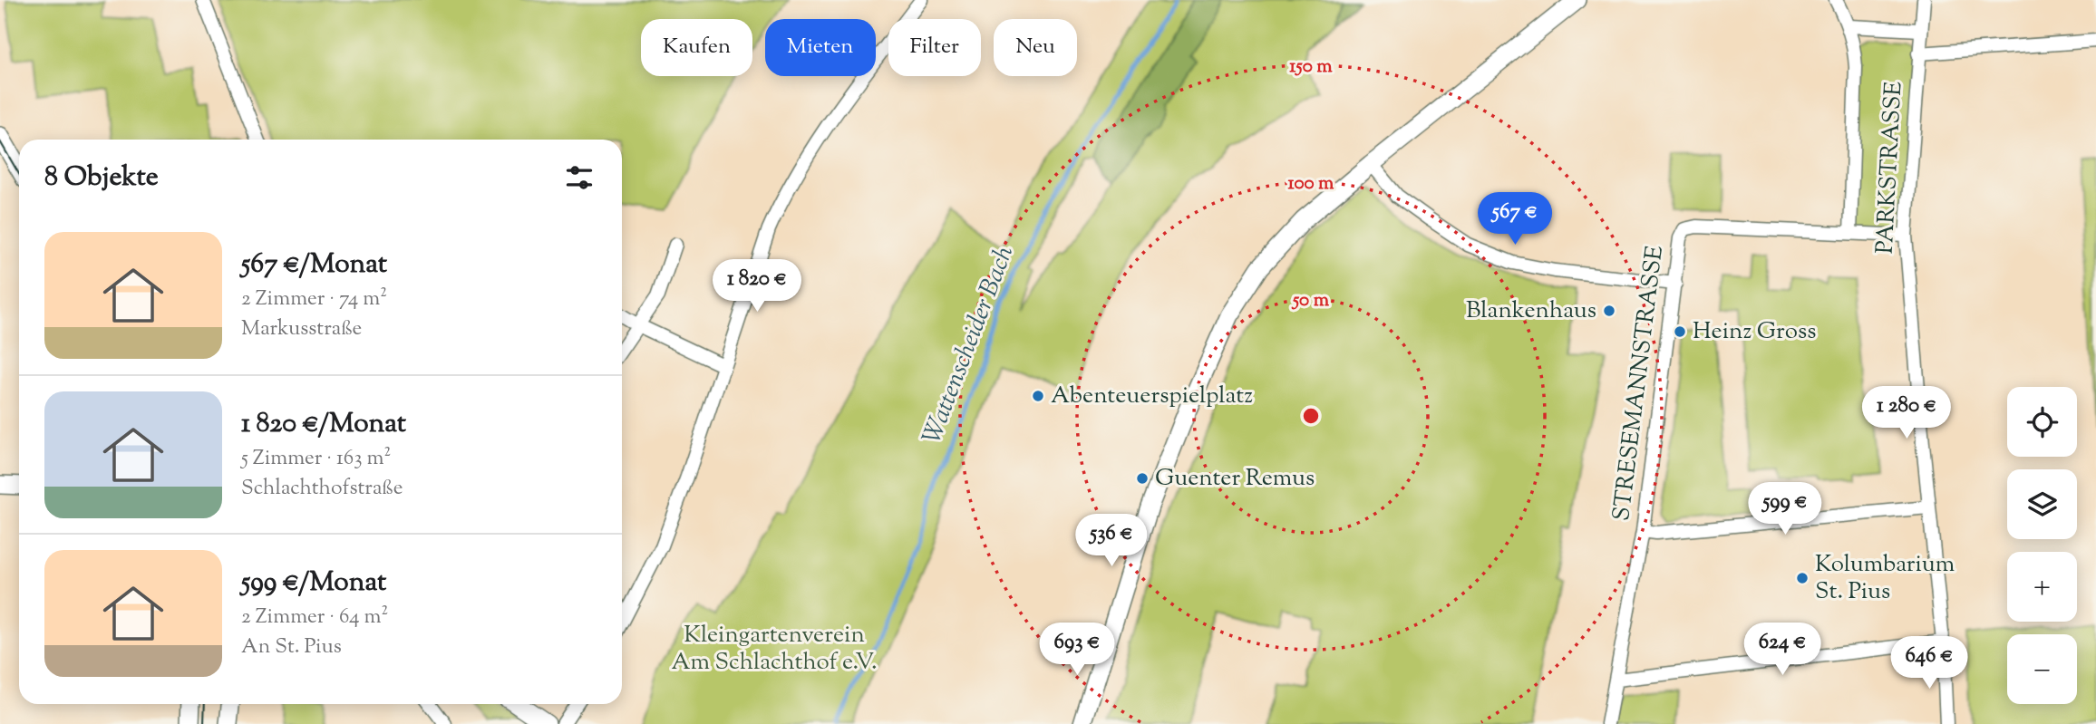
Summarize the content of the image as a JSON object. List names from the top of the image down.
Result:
{
  "streets": {
    "street": ["PARKSTRASSE", "STRESEMANNSTRASSE"]
  },
  "crossings": [
    ["PARKSTRASSE", "STRESEMANNSTRASSE"]
  ],
  "water": ["Wattenscheider Bach"],
  "parks": ["Kleingartenverein Am Schlachthof e.V."],
  "places": [
    "Blankenhaus",
    "Heinz Gross",
    "Abenteuerspielplatz",
    "Guenter Remus",
    "Kolumbarium St. Pius"
  ],
  "page": {
    "chip": [
      "Kaufen",
      "Mieten",
      "Filter",
      "Neu"
    ],
    "heading": "8 Objekte",
    "price": [
      "567 €",
      "1 820 €",
      "1 280 €",
      "599 €",
      "536 €",
      "693 €",
      "624 €",
      "646 €"
    ],
    "list": [
      {
        "name": "567 €/Monat",
        "note": "2 Zimmer · 74 m² · Markusstraße"
      },
      {
        "name": "1 820 €/Monat",
        "note": "5 Zimmer · 163 m² · Schlachthofstraße"
      },
      {
        "name": "599 €/Monat",
        "note": "2 Zimmer · 64 m² · An St. Pius"
      }
    ],
    "map_buttons": ["+", "−"]
  },
  "rings": ["150 m", "100 m", "50 m"]
}
